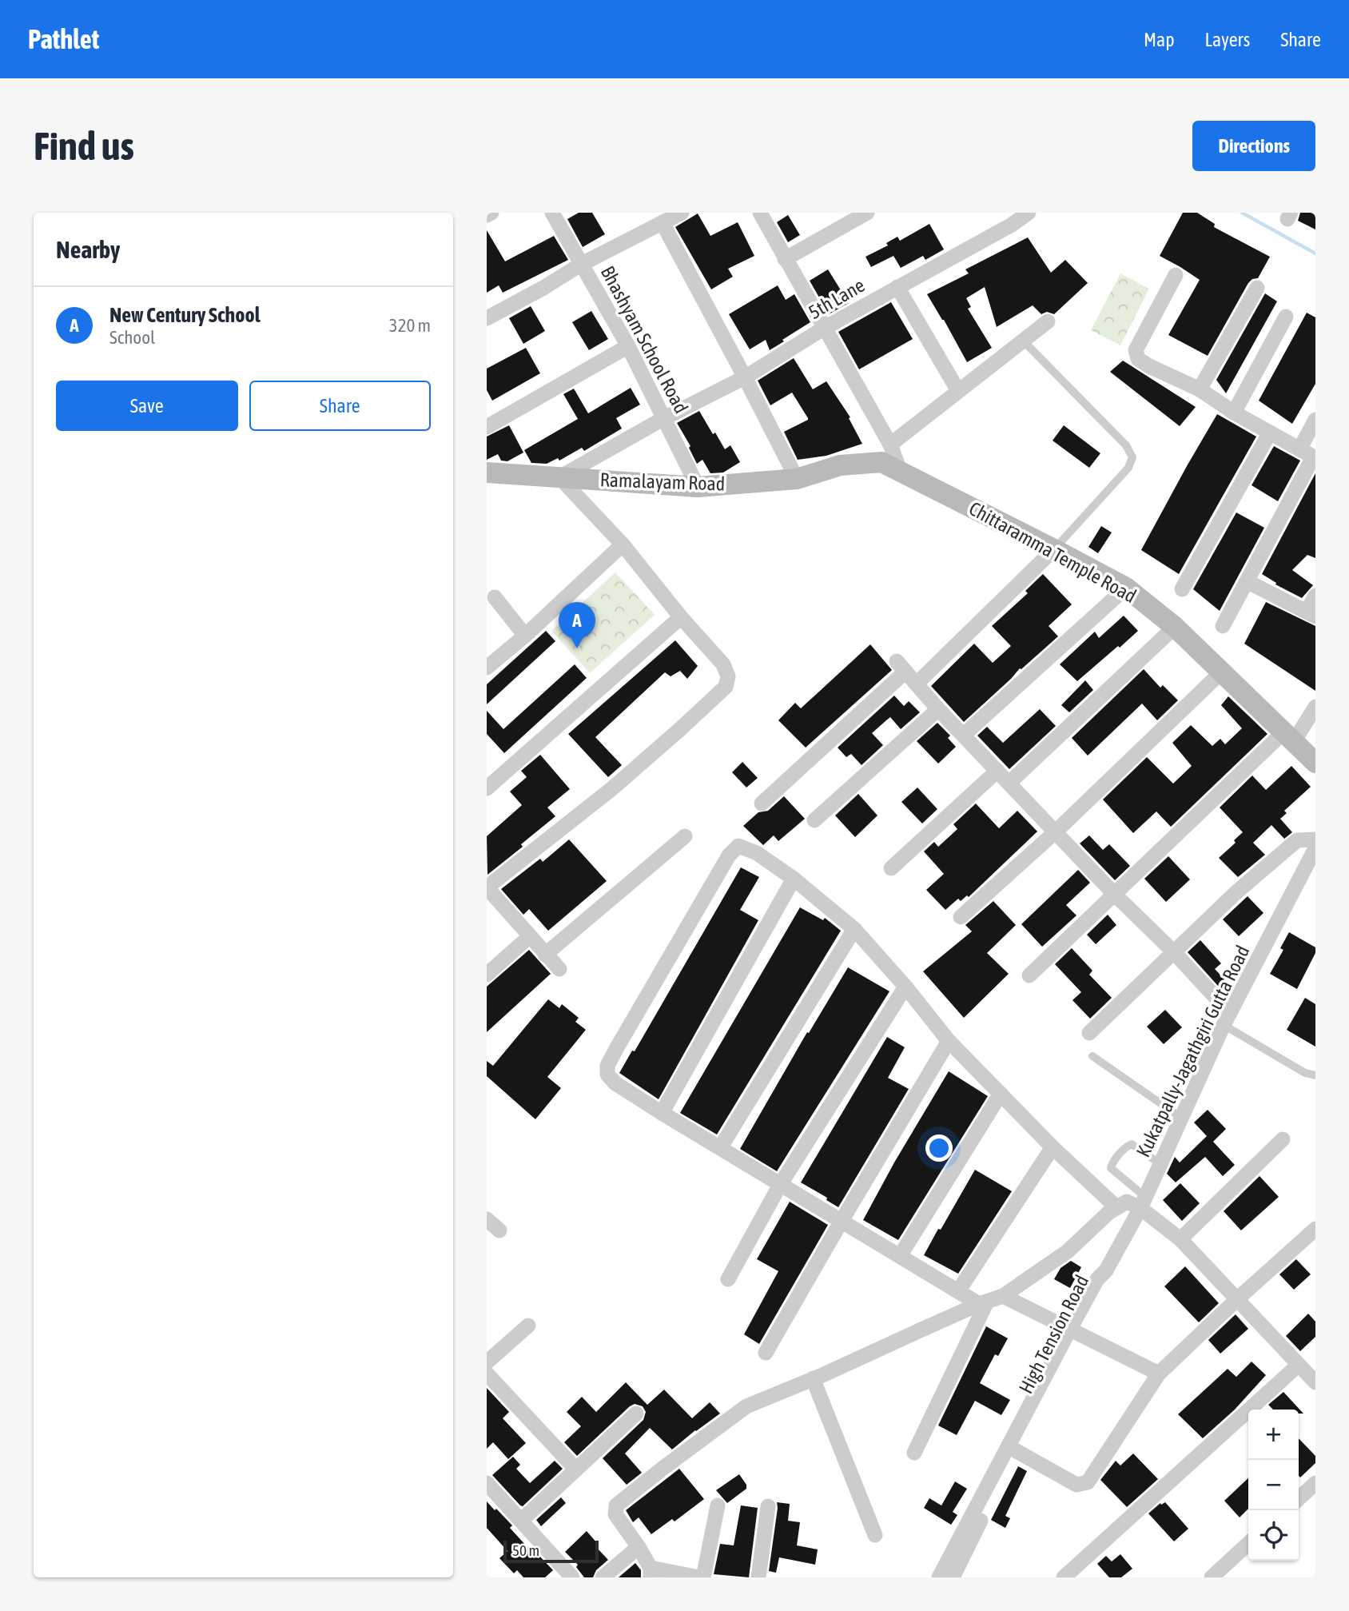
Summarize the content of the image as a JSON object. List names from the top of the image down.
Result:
{
  "streets": {
    "street": [
      "5th Lane",
      "Bhashyam School Road",
      "Ramalayam Road",
      "Chittaramma Temple Road",
      "Kukatpally-Jagathgiri Gutta Road",
      "High Tension Road"
    ]
  },
  "crossings": [
    ["5th Lane", "Bhashyam School Road"],
    ["5th Lane", "Ramalayam Road"],
    ["Bhashyam School Road", "Ramalayam Road"],
    ["Ramalayam Road", "Chittaramma Temple Road"],
    ["Kukatpally-Jagathgiri Gutta Road", "High Tension Road"]
  ],
  "scale_bar": "50 m",
  "page": {
    "header": "Pathlet",
    "nav": ["Map", "Layers", "Share"],
    "buttons": [
      "Directions",
      ["Save", "Share"]
    ],
    "title": "Find us",
    "heading": "Nearby",
    "list": [
      {
        "mark": "A",
        "name": "New Century School",
        "note": "School",
        "value": "320 m"
      }
    ],
    "pins": "A",
    "map_buttons": ["+", "−"],
    "scale": "50 m"
  }
}
